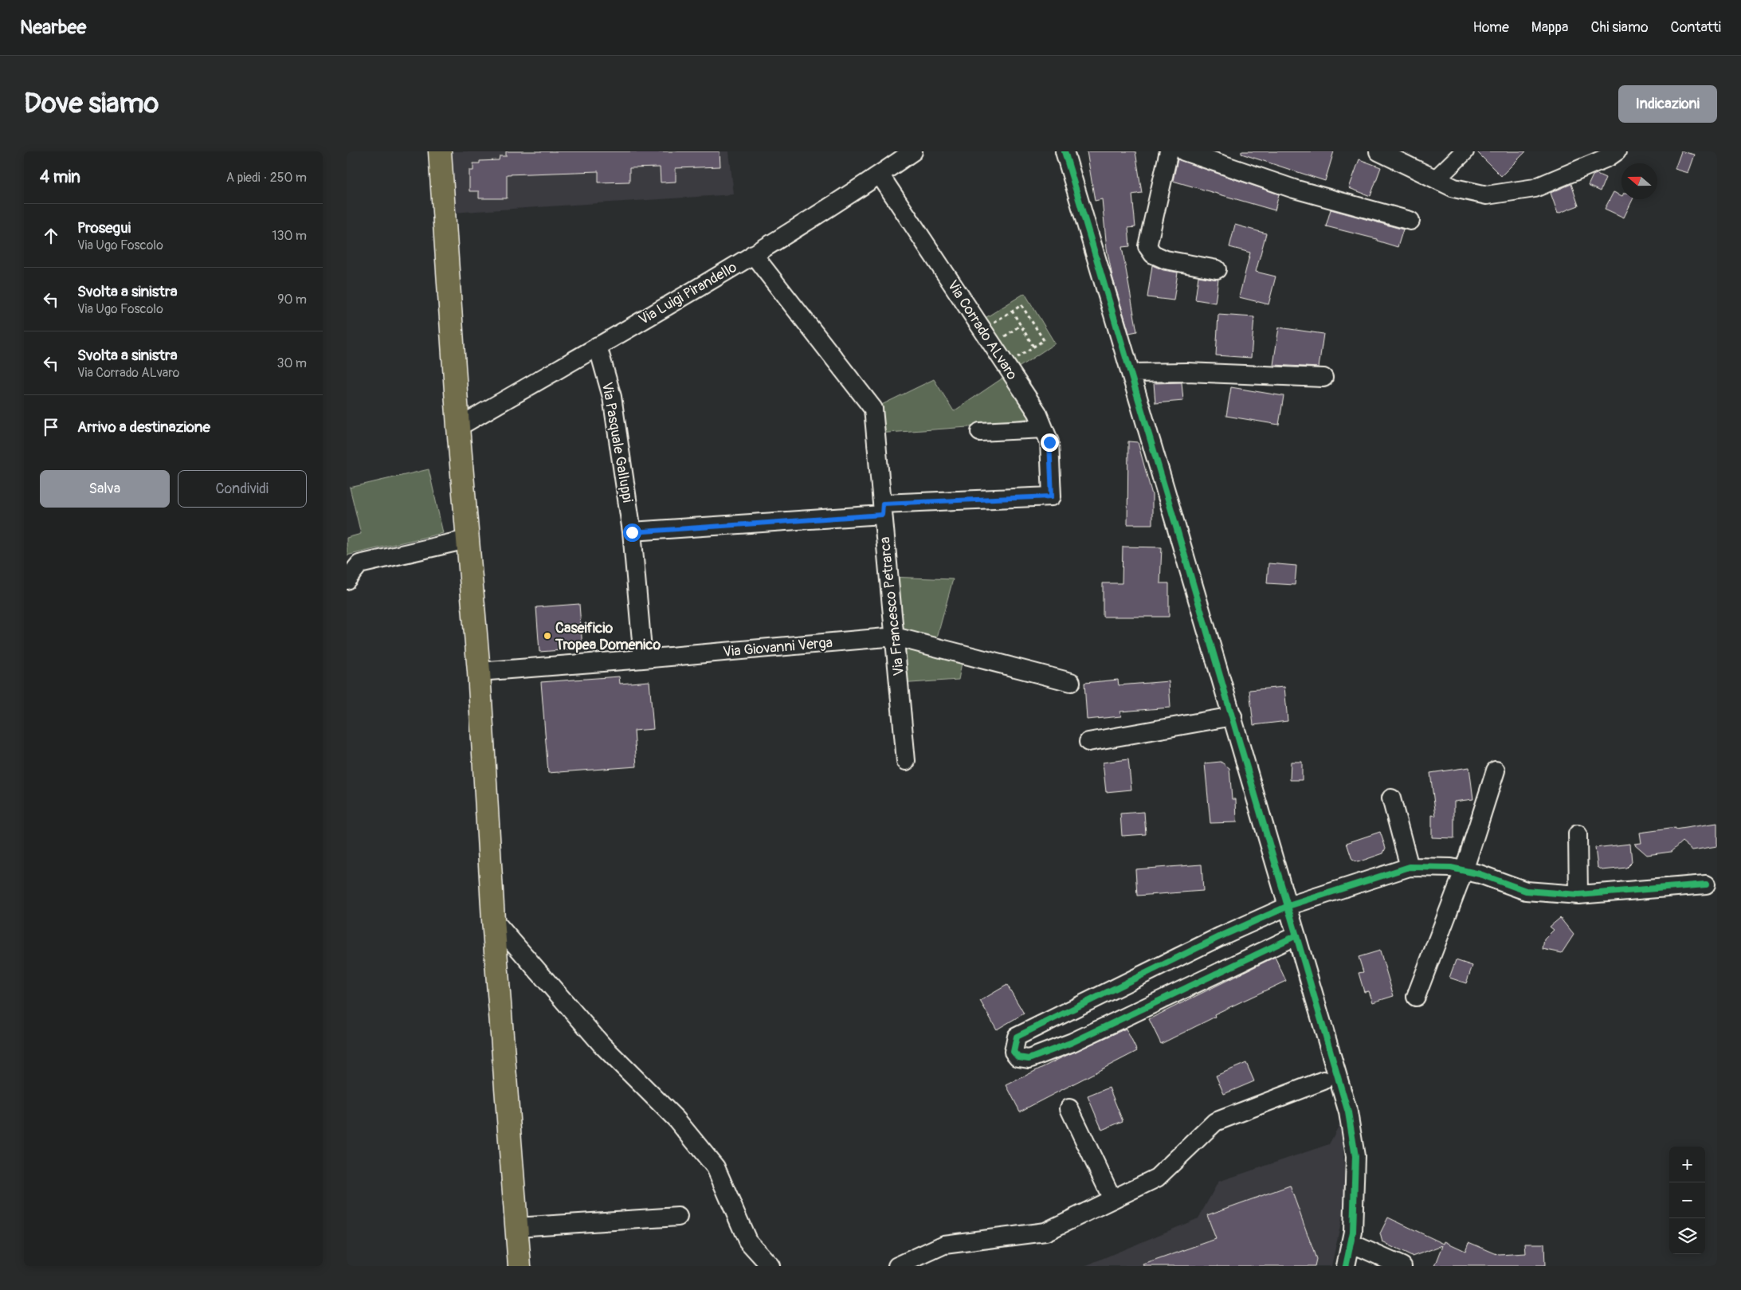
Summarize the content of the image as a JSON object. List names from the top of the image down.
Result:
{
  "streets": {
    "street": [
      "Via Luigi Pirandello",
      "Via Corrado ALvaro",
      "Via Pasquale Galluppi",
      "Via Francesco Petrarca",
      "Via Giovanni Verga"
    ]
  },
  "crossings": [
    ["Via Luigi Pirandello", "Via Corrado ALvaro"],
    ["Via Luigi Pirandello", "Via Pasquale Galluppi"],
    ["Via Luigi Pirandello", "Via Francesco Petrarca"],
    ["Via Corrado ALvaro", "Via Francesco Petrarca"],
    ["Via Pasquale Galluppi", "Via Giovanni Verga"],
    ["Via Francesco Petrarca", "Via Giovanni Verga"]
  ],
  "places": ["Caseificio Tropea Domenico"],
  "north": "left",
  "page": {
    "header": "Nearbee",
    "nav": [
      "Home",
      "Mappa",
      "Chi siamo",
      "Contatti"
    ],
    "buttons": [
      "Indicazioni",
      ["Salva", "Condividi"]
    ],
    "title": "Dove siamo",
    "heading": ["4 min", "A piedi · 250 m"],
    "list": [
      ["Prosegui", "Via Ugo Foscolo", "130 m"],
      ["Svolta a sinistra", "Via Ugo Foscolo", "90 m"],
      ["Svolta a sinistra", "Via Corrado ALvaro", "30 m"],
      "Arrivo a destinazione"
    ],
    "map_buttons": ["+", "−"]
  }
}
